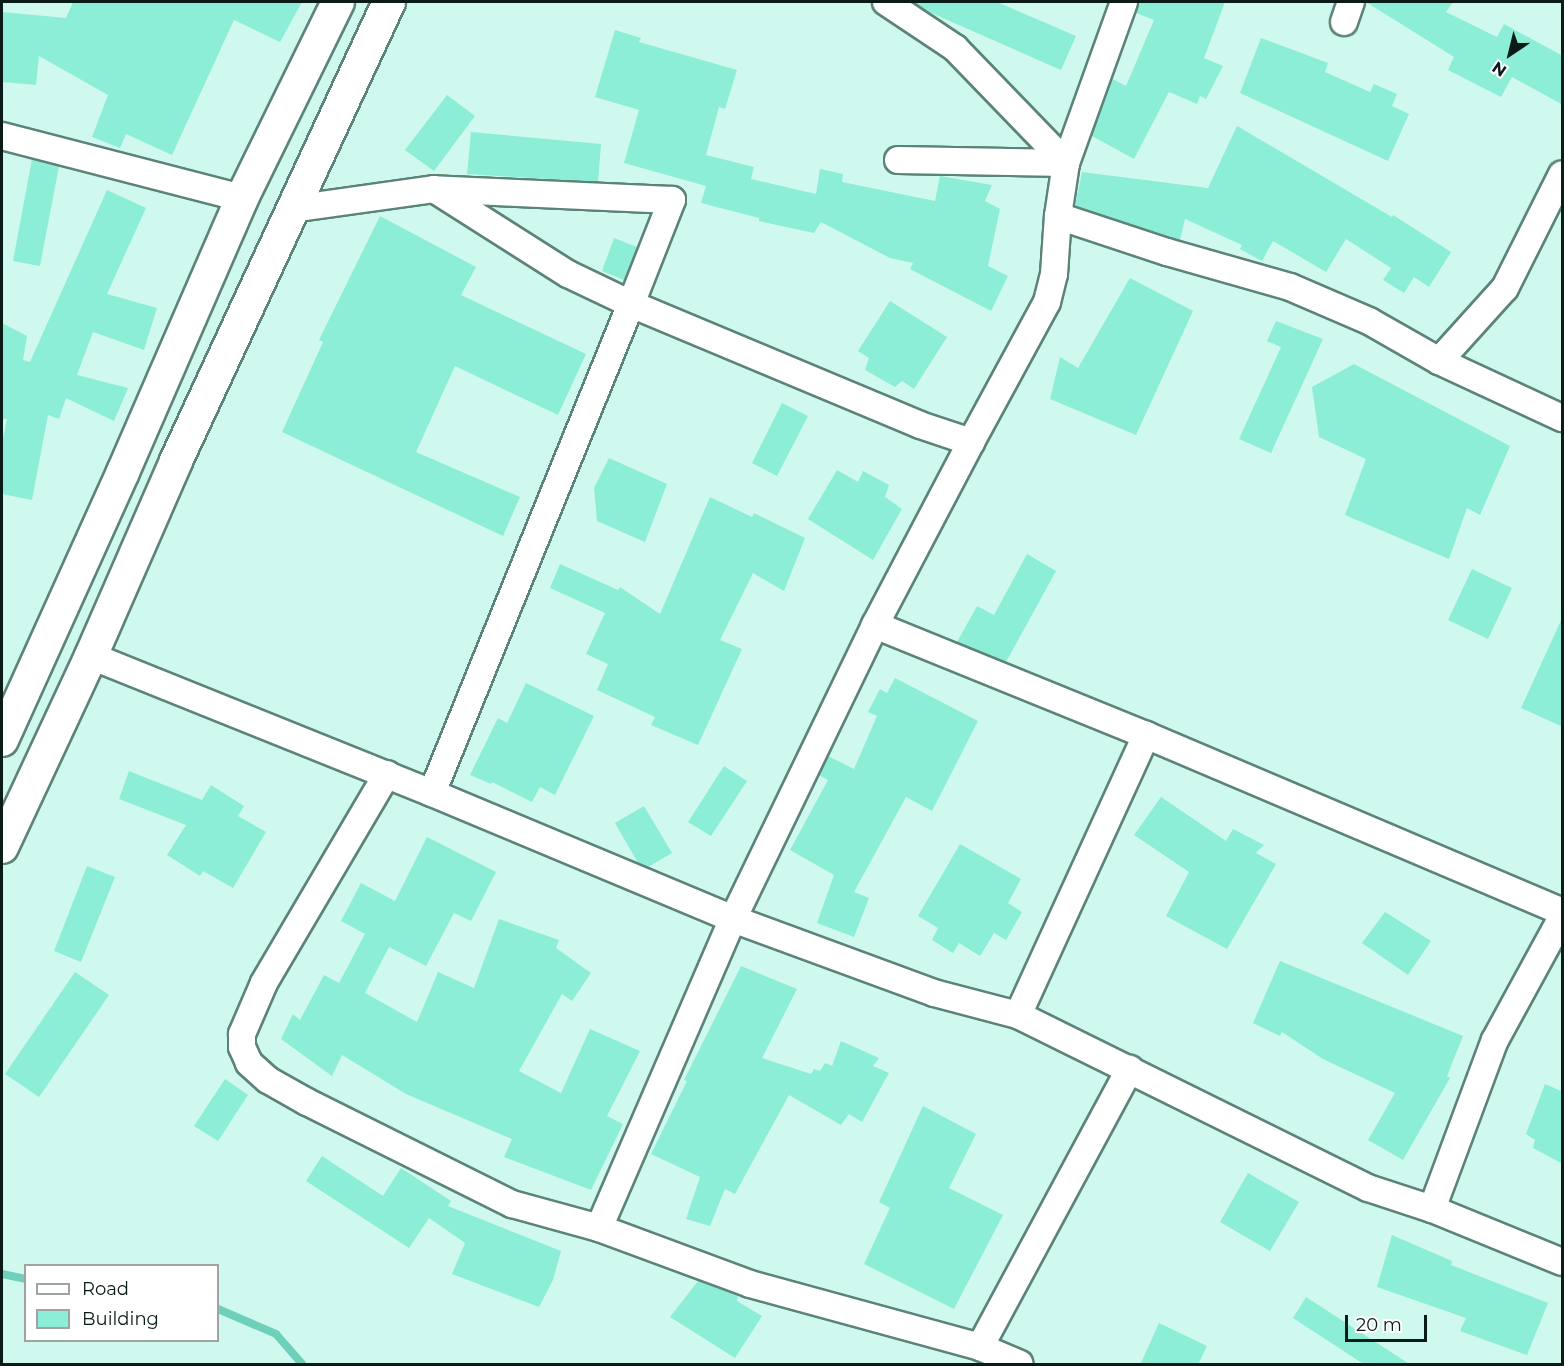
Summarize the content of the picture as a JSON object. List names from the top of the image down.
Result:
{
  "legend": ["Road", "Building"],
  "scale_bar": "20 m",
  "north": "bottom left"
}
